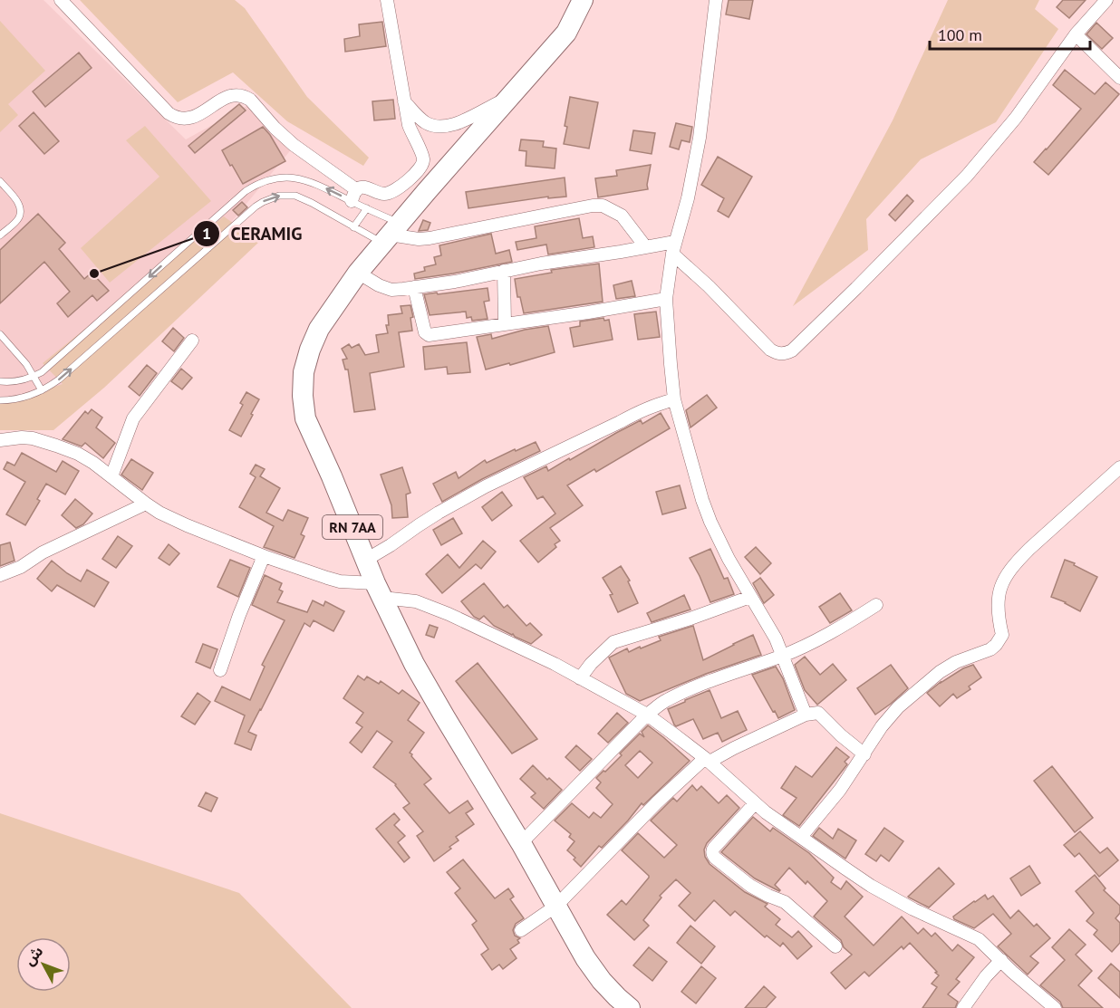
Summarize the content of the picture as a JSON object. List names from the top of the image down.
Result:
{
  "streets": {
    "main road": ["RN 7AA"]
  },
  "places": ["CERAMIG"],
  "scale_bar": "100 m",
  "north": "top left"
}
